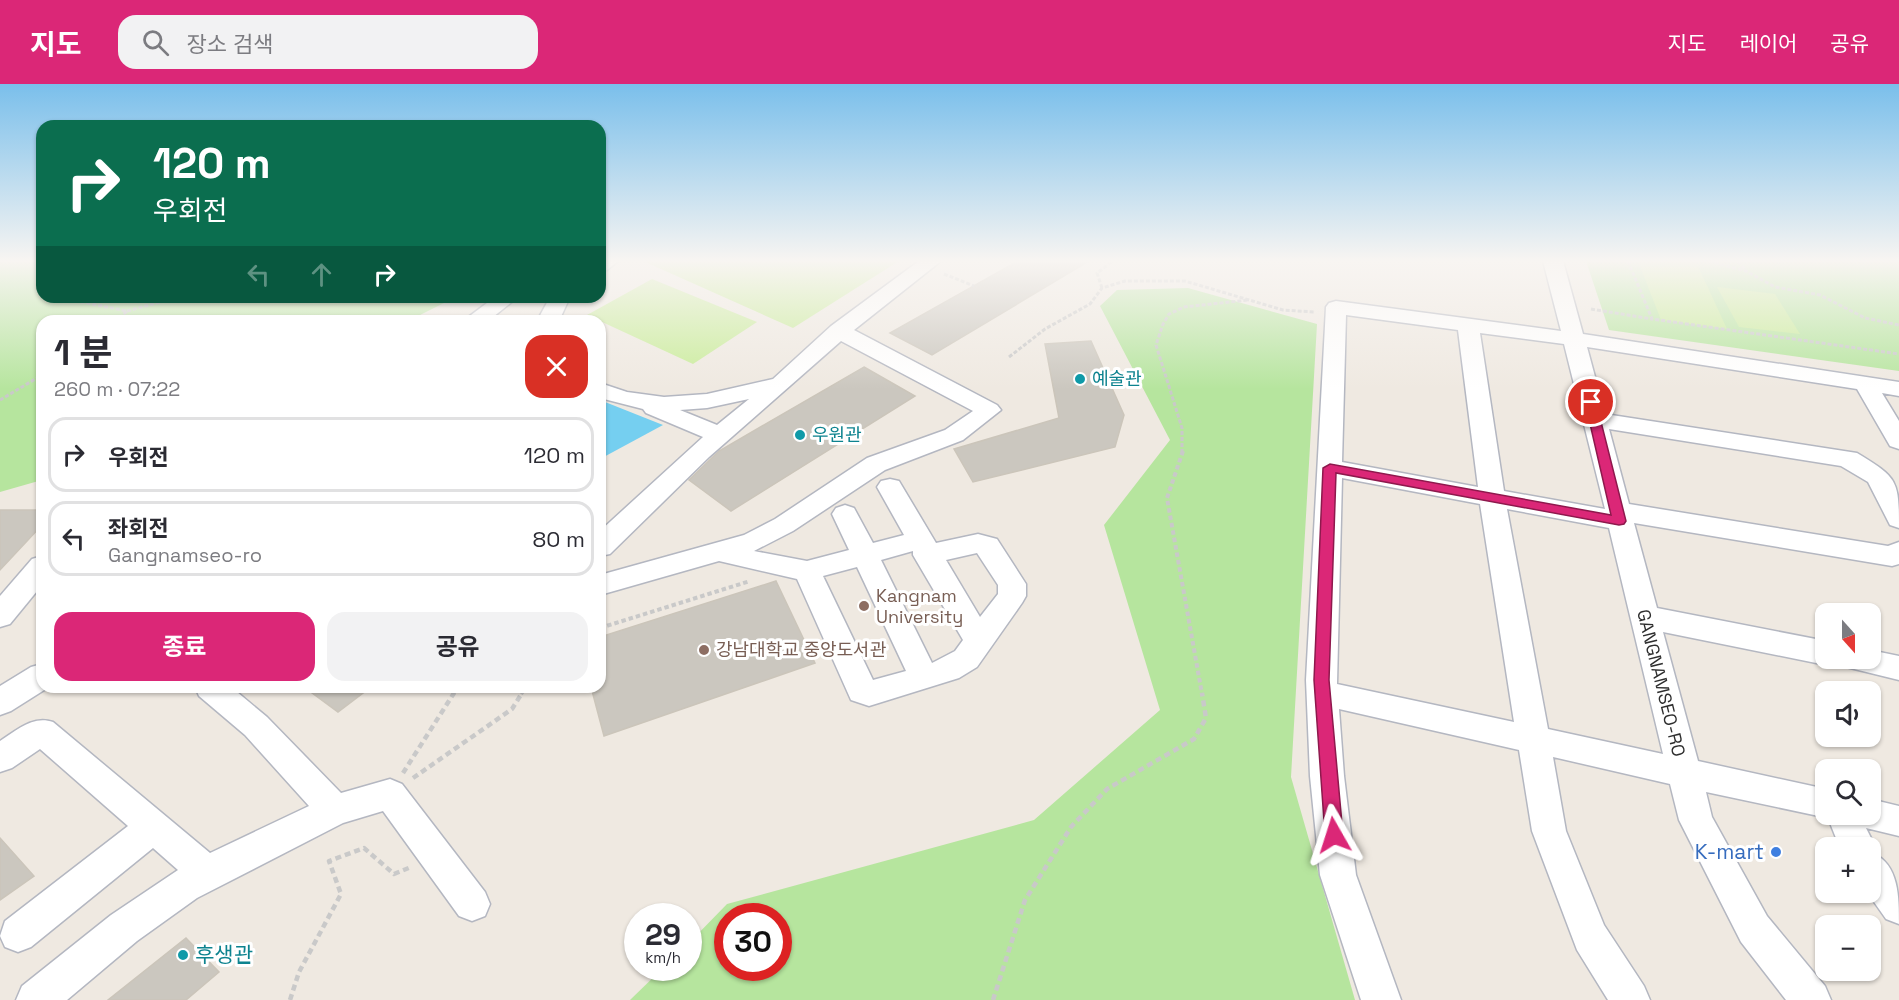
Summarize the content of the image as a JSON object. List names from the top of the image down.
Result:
{
  "streets": {
    "street": ["GANGNAMSEO-RO"]
  },
  "places": [
    "예술관",
    "우원관",
    "Kangnam University",
    "강남대학교 중앙도서관",
    "K-mart",
    "후생관"
  ],
  "north": "bottom",
  "page": {
    "header": "지도",
    "search": "장소 검색",
    "nav": ["지도", "레이어", "공유"],
    "turn": ["120 m", "우회전"],
    "heading": ["1 분", "260 m · 07:22"],
    "list": [
      {
        "name": "우회전",
        "value": "120 m"
      },
      {
        "name": "좌회전",
        "note": "Gangnamseo-ro",
        "value": "80 m"
      }
    ],
    "buttons": ["종료", "공유"],
    "map_buttons": ["+", "−"],
    "speed": "29 km/h",
    "limit": "30"
  }
}
